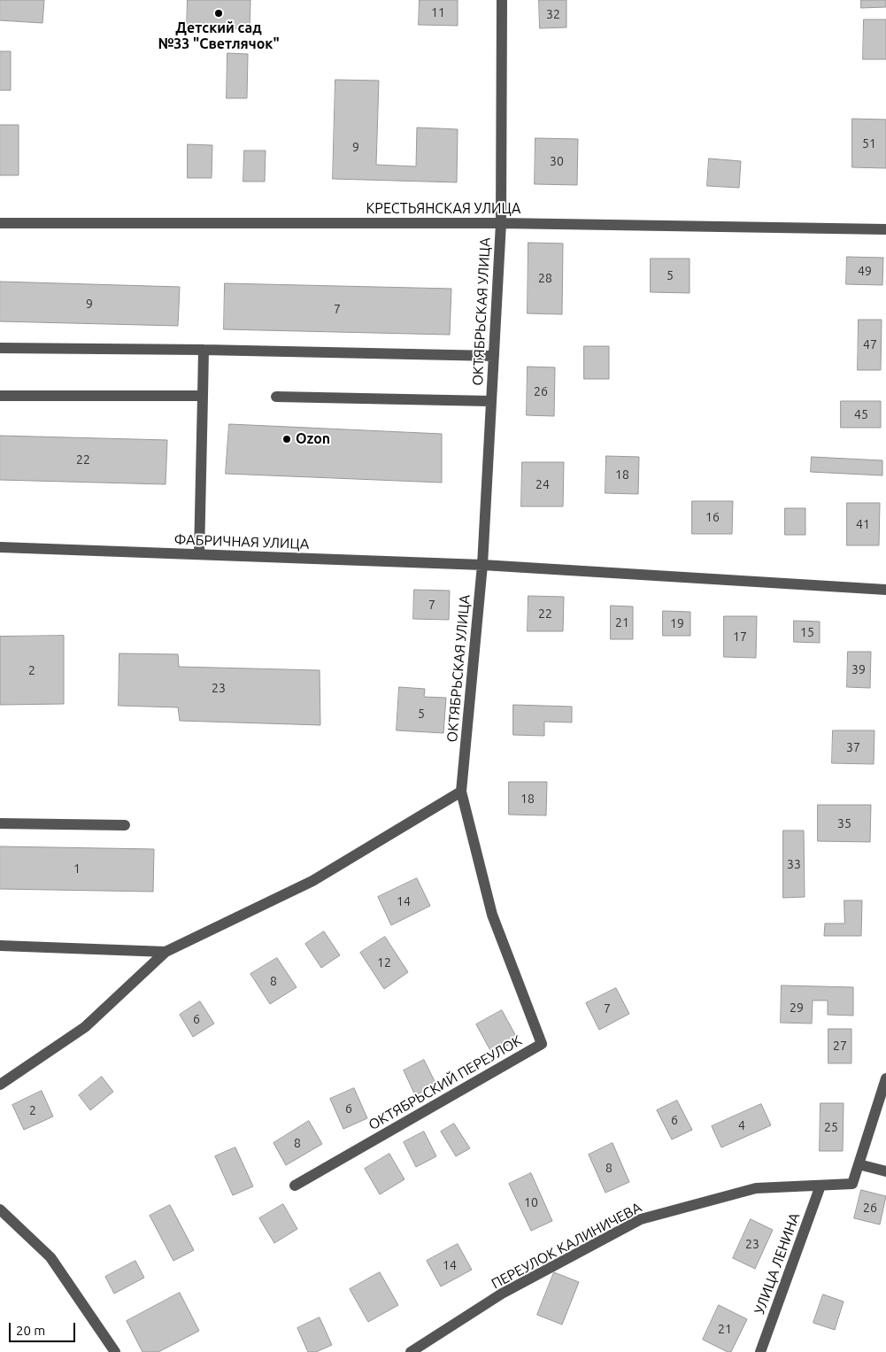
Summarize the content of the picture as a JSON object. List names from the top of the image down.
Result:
{
  "streets": {
    "street": [
      "КРЕСТЬЯНСКАЯ УЛИЦА",
      "ОКТЯБРЬСКАЯ УЛИЦА",
      "ФАБРИЧНАЯ УЛИЦА",
      "ОКТЯБРЬСКИЙ ПЕРЕУЛОК",
      "ПЕРЕУЛОК КАЛИНИЧЕВА",
      "УЛИЦА ЛЕНИНА"
    ]
  },
  "crossings": [
    ["КРЕСТЬЯНСКАЯ УЛИЦА", "ОКТЯБРЬСКАЯ УЛИЦА"],
    ["ОКТЯБРЬСКАЯ УЛИЦА", "ФАБРИЧНАЯ УЛИЦА"],
    ["ОКТЯБРЬСКАЯ УЛИЦА", "ОКТЯБРЬСКИЙ ПЕРЕУЛОК"],
    ["ПЕРЕУЛОК КАЛИНИЧЕВА", "УЛИЦА ЛЕНИНА"]
  ],
  "places": ["Детский сад №33 \"Светлячок\"", "Ozon"],
  "house_numbers": [
    "11",
    "32",
    "51",
    "9",
    "30",
    "49",
    "5",
    "28",
    "9",
    "7",
    "47",
    "26",
    "45",
    "22",
    "18",
    "24",
    "16",
    "41",
    "7",
    "22",
    "21",
    "19",
    "15",
    "17",
    "39",
    "2",
    "23",
    "5",
    "37",
    "18",
    "35",
    "33",
    "1",
    "14",
    "12",
    "8",
    "29",
    "7",
    "6",
    "27",
    "6",
    "2",
    "6",
    "4",
    "25",
    "8",
    "8",
    "10",
    "26",
    "23",
    "14",
    "21"
  ],
  "scale_bar": "20 m"
}
